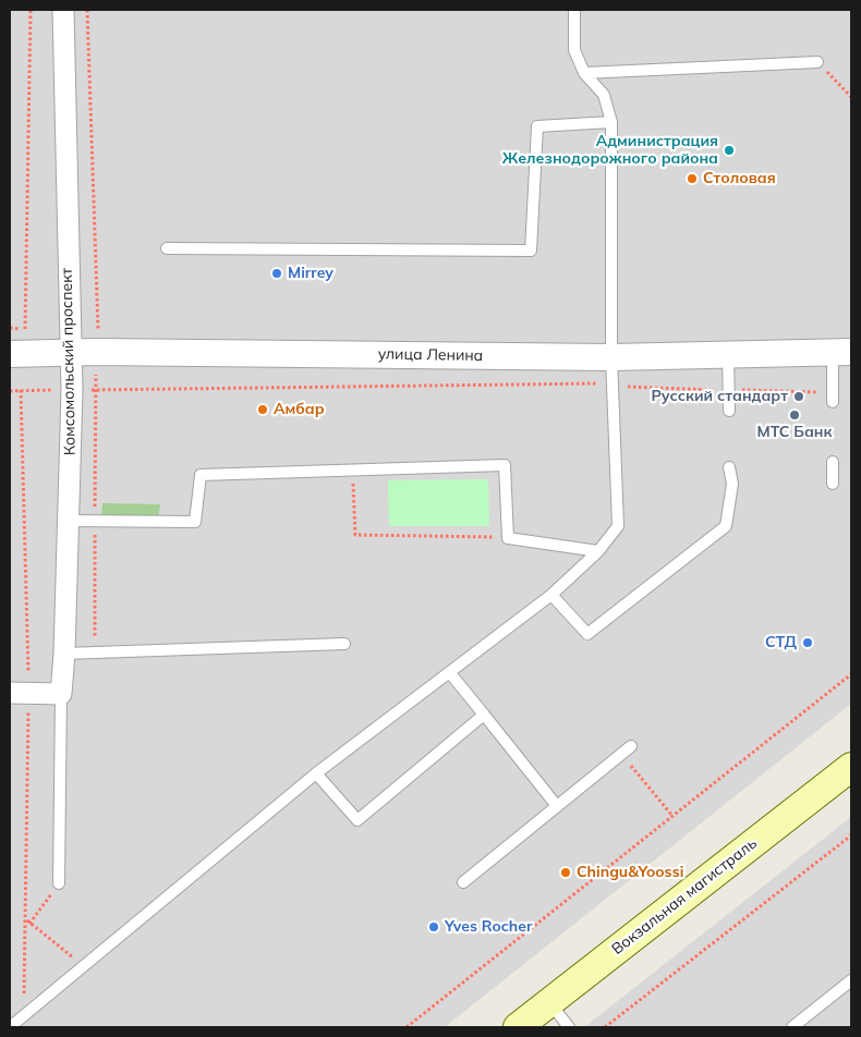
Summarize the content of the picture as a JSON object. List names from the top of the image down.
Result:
{
  "streets": {
    "main road": ["Вокзальная магистраль"],
    "street": ["улица Ленина", "Комсомольский проспект"]
  },
  "crossings": [
    ["улица Ленина", "Комсомольский проспект"]
  ],
  "places": [
    "Администрация Железнодорожного района",
    "Столовая",
    "Mirrey",
    "Русский стандарт",
    "Амбар",
    "МТС Банк",
    "СТД",
    "Chingu&Yoossi",
    "Yves Rocher"
  ]
}
